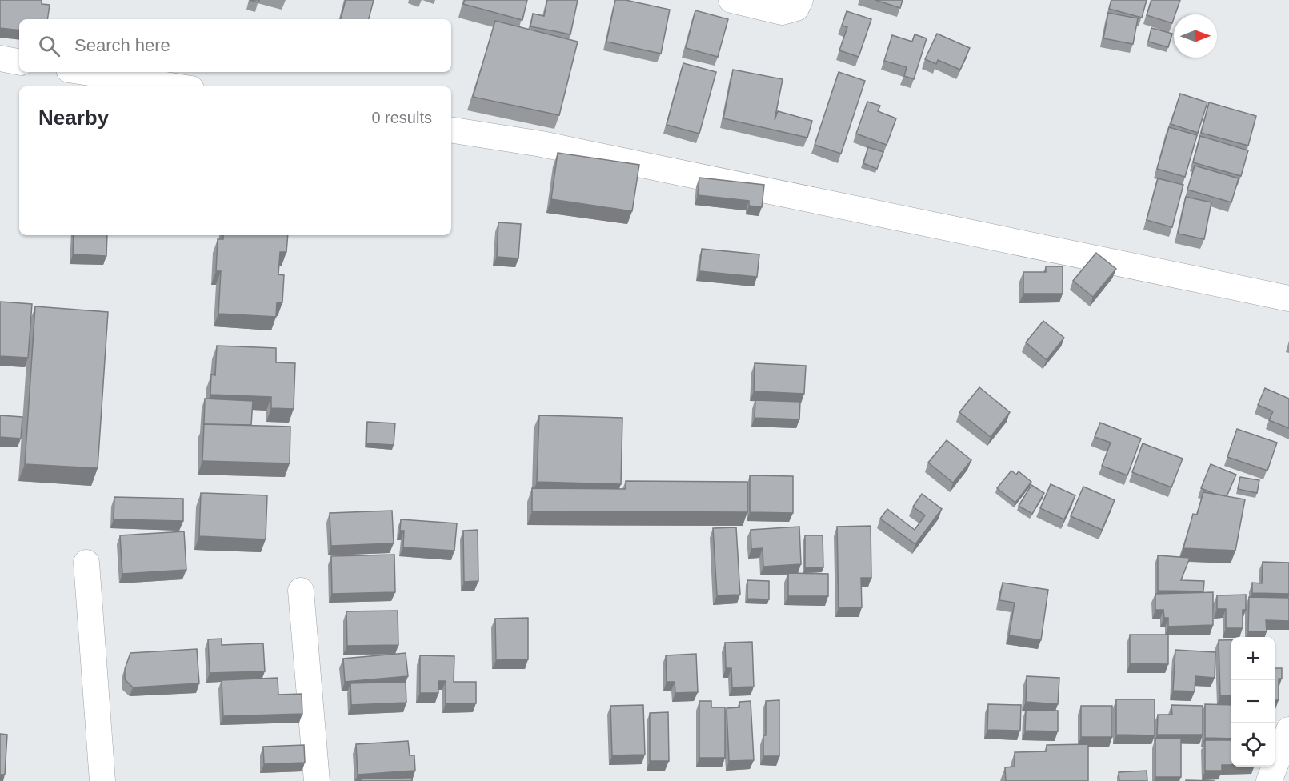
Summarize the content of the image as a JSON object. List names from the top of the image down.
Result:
{
  "north": "right",
  "page": {
    "search": "Search here",
    "heading": ["Nearby", "0 results"],
    "map_buttons": ["+", "−"]
  }
}
